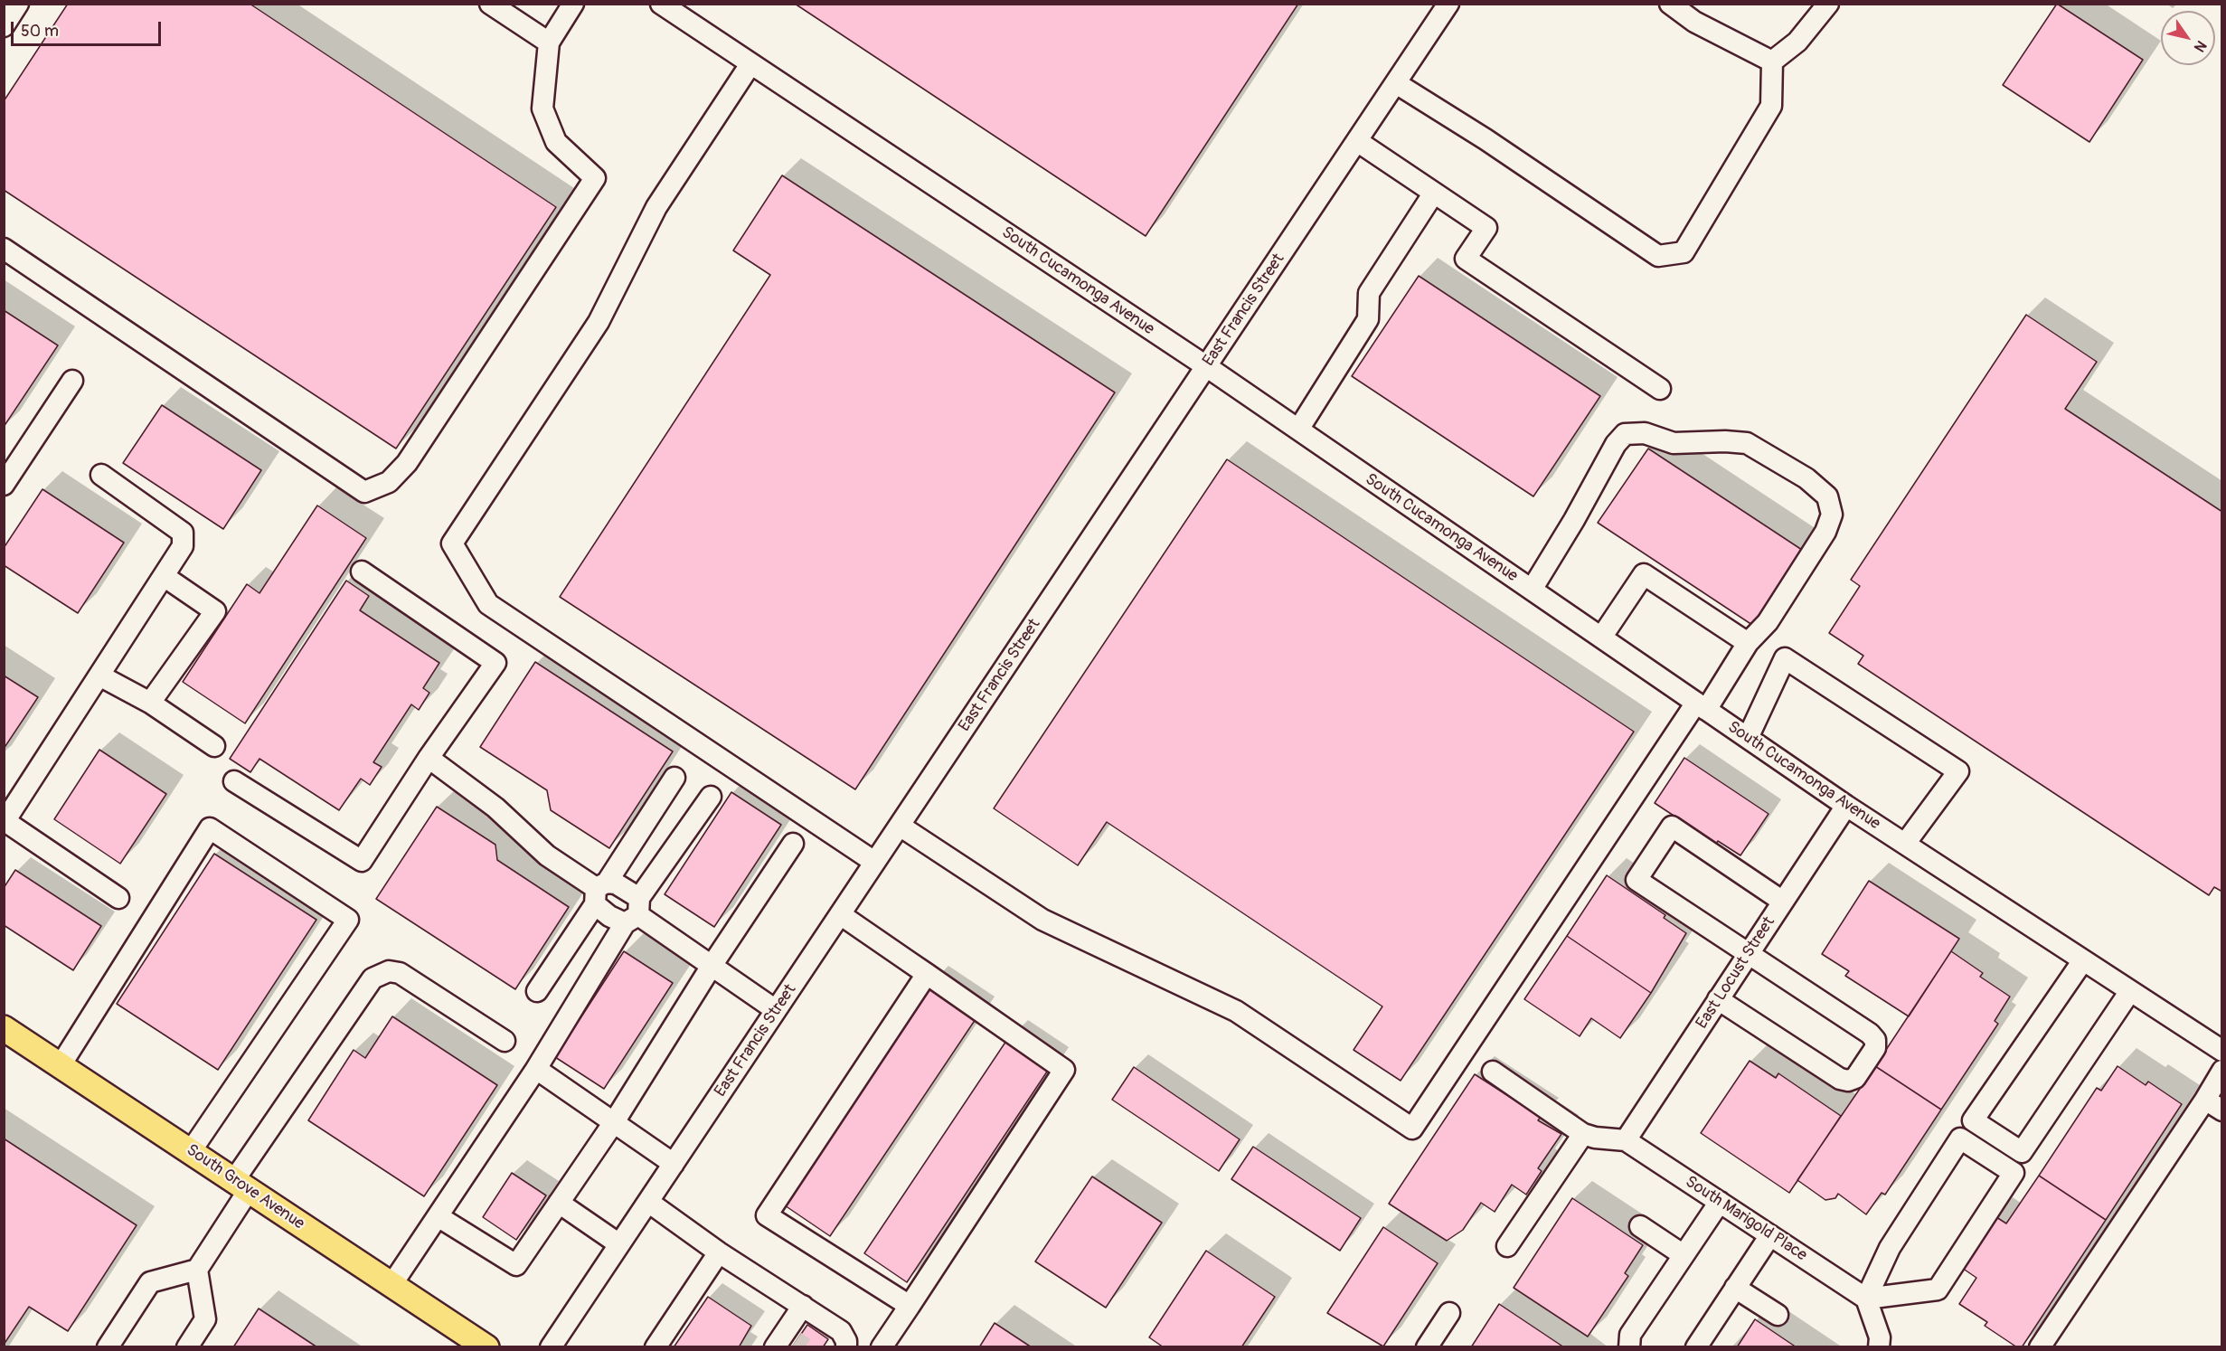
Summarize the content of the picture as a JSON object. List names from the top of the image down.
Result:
{
  "streets": {
    "main road": ["South Grove Avenue"],
    "street": [
      "South Cucamonga Avenue",
      "East Francis Street",
      "East Locust Street",
      "South Marigold Place"
    ]
  },
  "crossings": [
    ["South Cucamonga Avenue", "East Francis Street"],
    ["South Cucamonga Avenue", "East Locust Street"],
    ["East Locust Street", "South Marigold Place"]
  ],
  "scale_bar": "50 m",
  "north": "bottom right"
}
